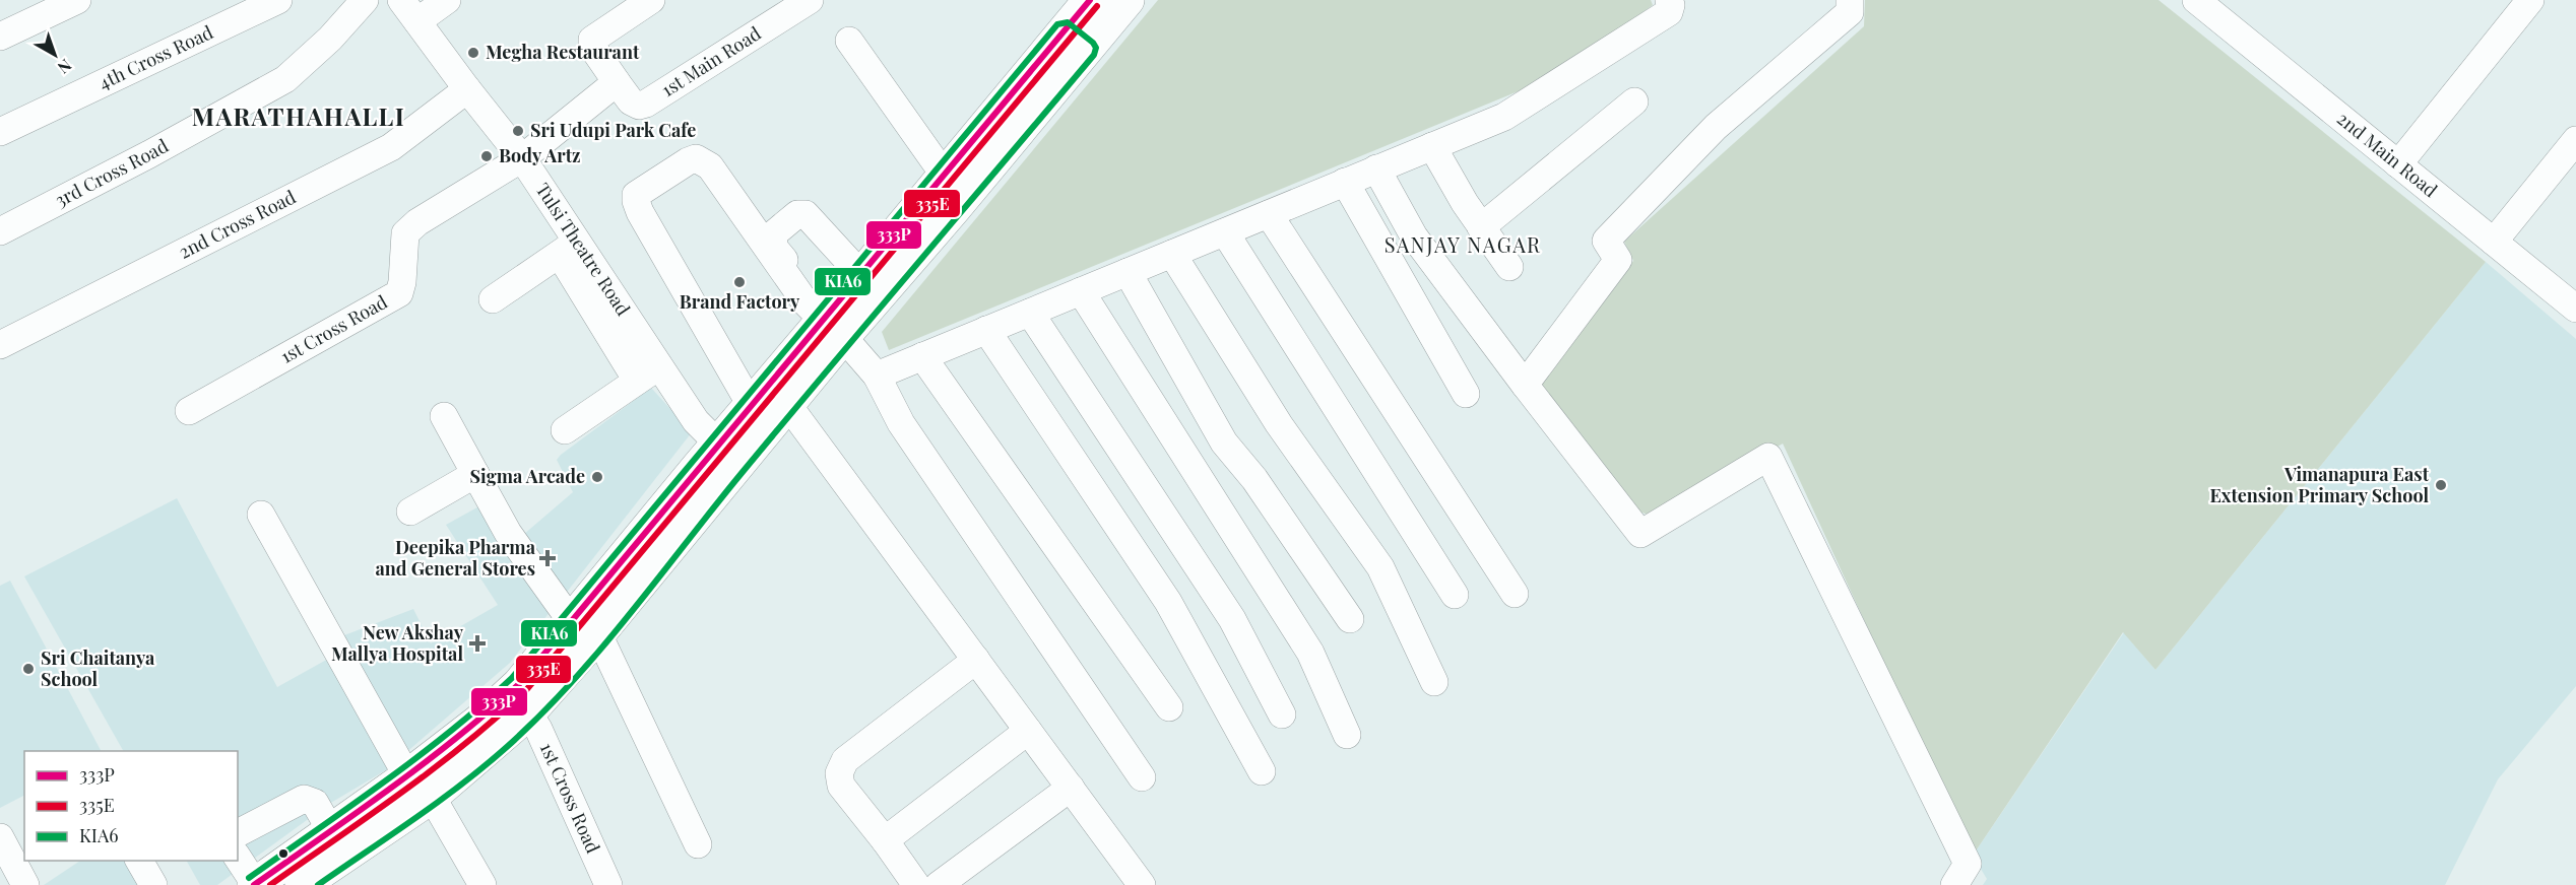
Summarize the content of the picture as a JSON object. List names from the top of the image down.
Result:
{
  "streets": {
    "street": [
      "4th Cross Road",
      "1st Main Road",
      "2nd Main Road",
      "3rd Cross Road",
      "2nd Cross Road",
      "Tulsi Theatre Road",
      "1st Cross Road"
    ]
  },
  "crossings": [
    ["2nd Cross Road", "Tulsi Theatre Road"],
    ["Tulsi Theatre Road", "1st Cross Road"]
  ],
  "districts": ["MARATHAHALLI", "SANJAY NAGAR"],
  "places": {
    "other": [
      "Megha Restaurant",
      "Sri Udupi Park Cafe",
      "Body Artz",
      "Brand Factory",
      "Sigma Arcade",
      "Vimanapura East Extension Primary School",
      "Sri Chaitanya School"
    ],
    "health": ["Deepika Pharma and General Stores", "New Akshay Mallya Hospital"]
  },
  "lines": ["transit line 333P", "transit line 335E", "transit line KIA6"],
  "legend": ["333P", "335E", "KIA6"],
  "north": "bottom right"
}
